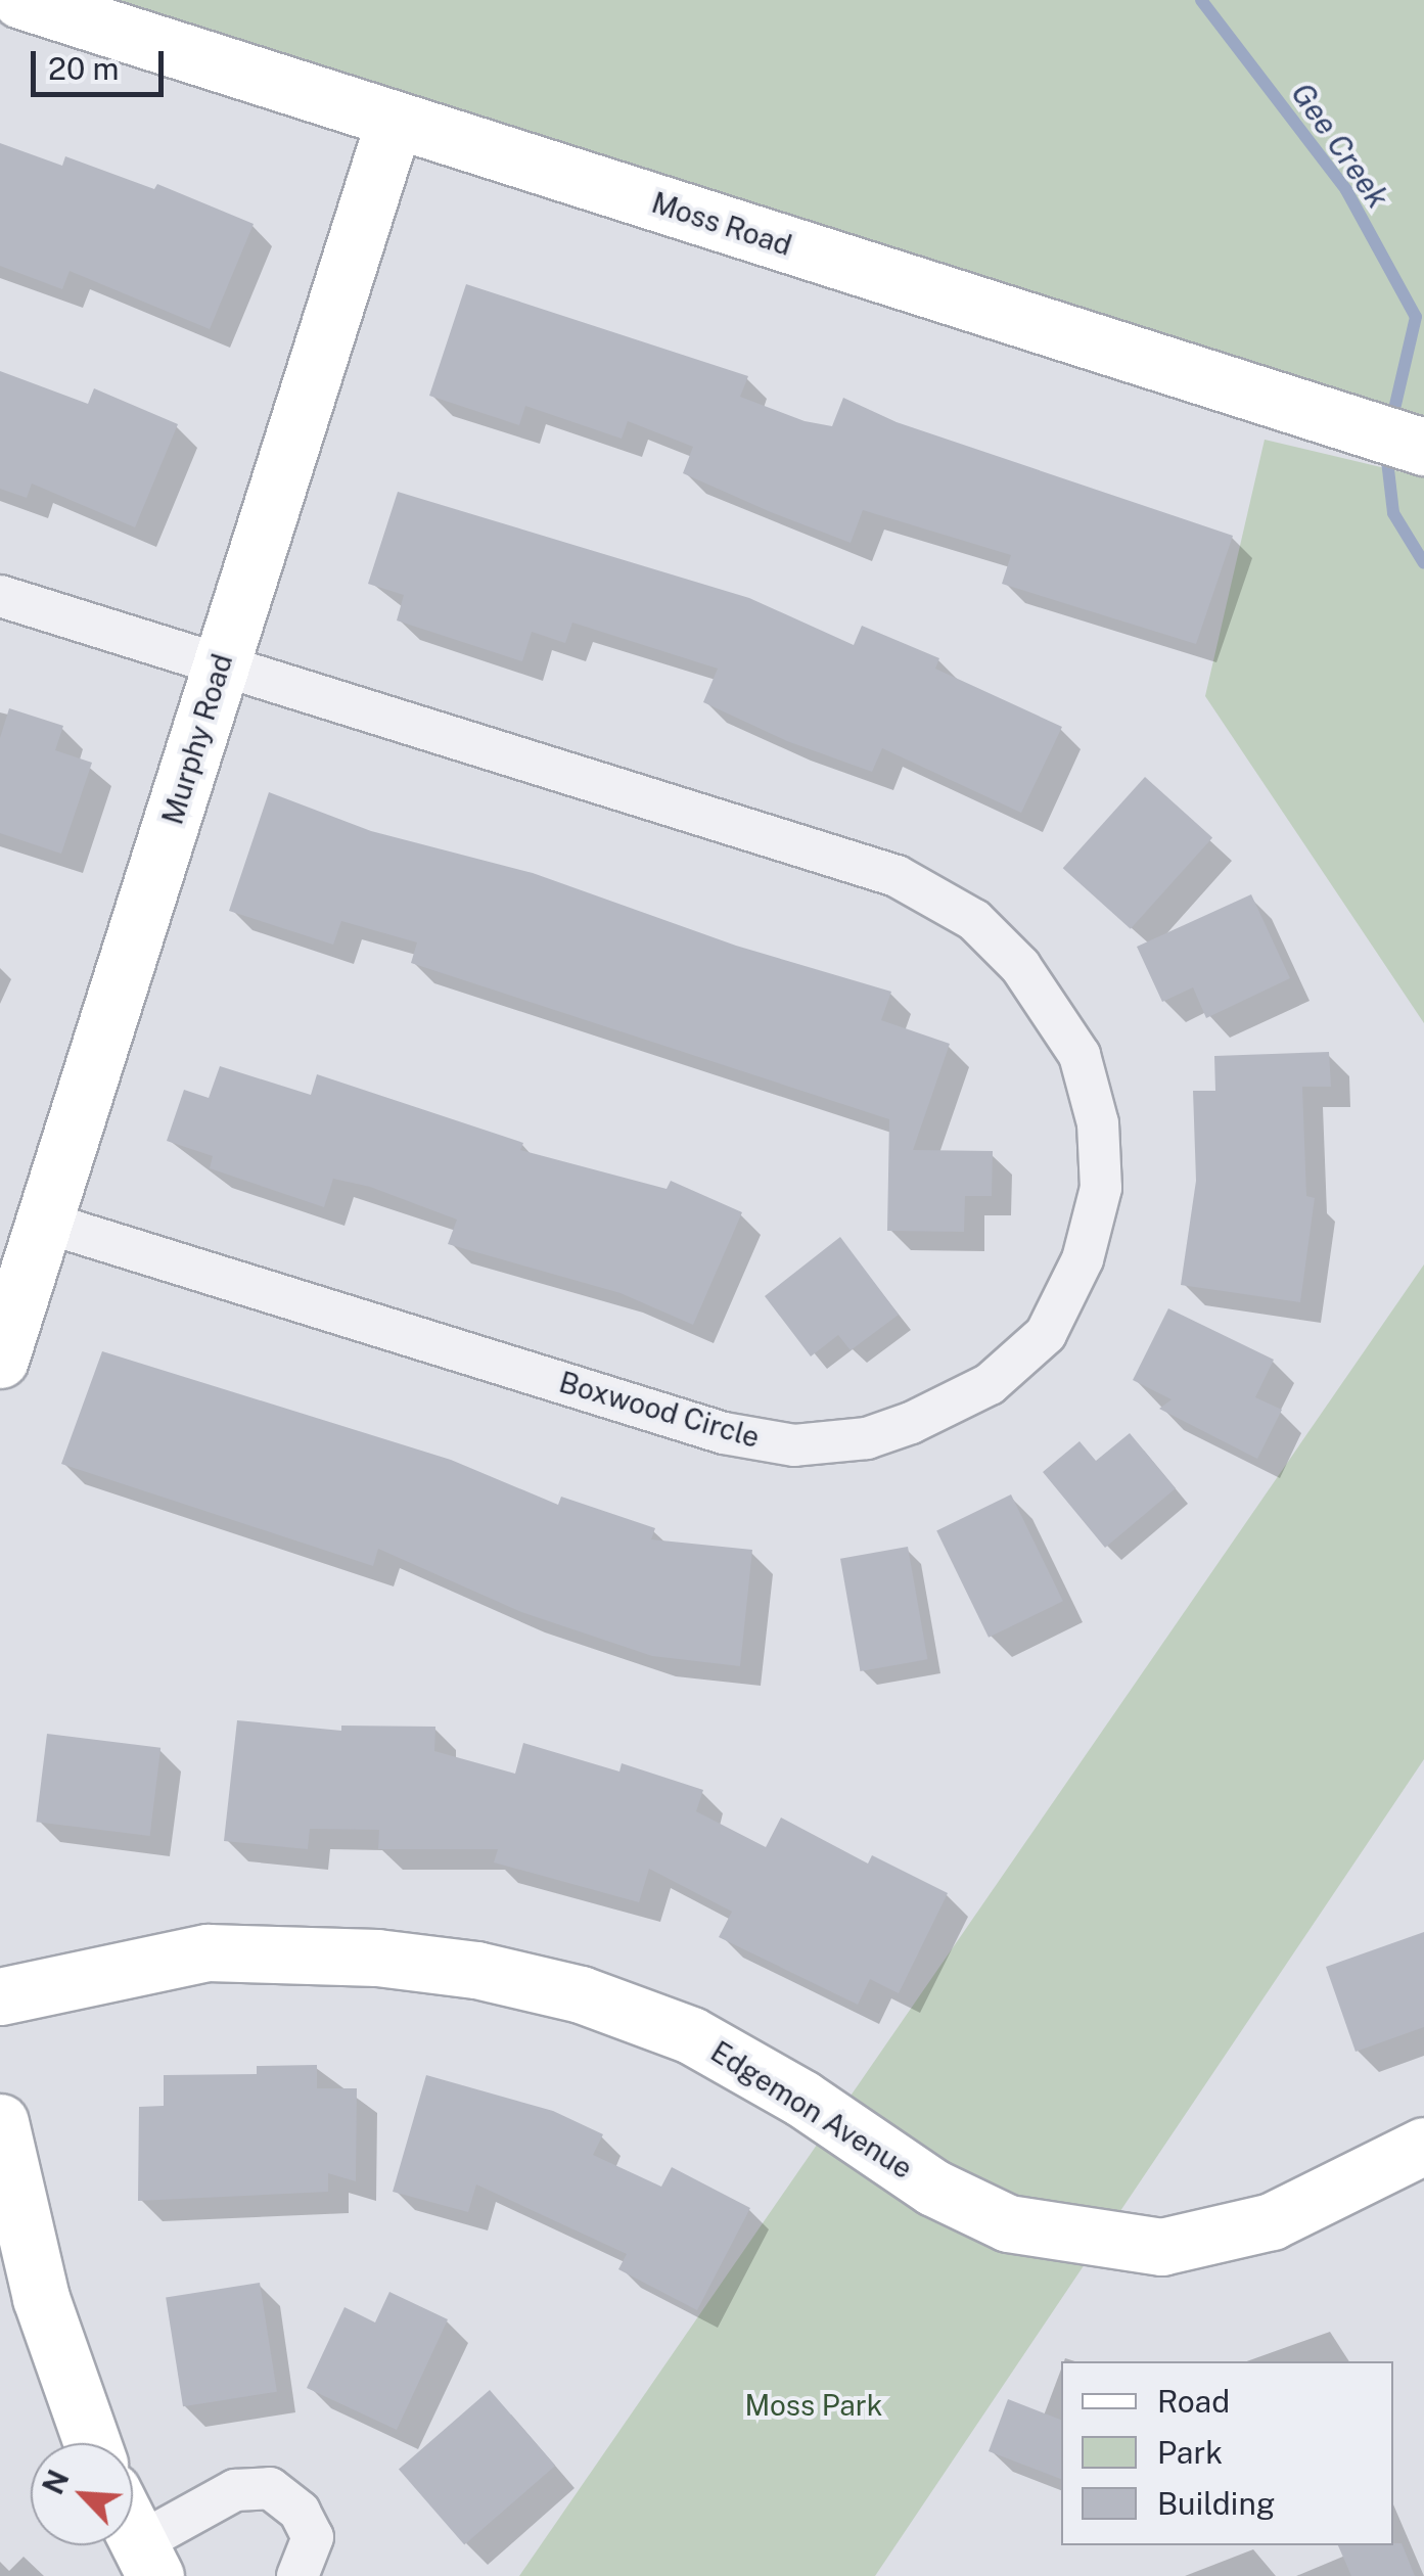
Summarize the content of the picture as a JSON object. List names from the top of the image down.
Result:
{
  "streets": {
    "street": [
      "Moss Road",
      "Murphy Road",
      "Boxwood Circle",
      "Edgemon Avenue"
    ]
  },
  "crossings": [
    ["Moss Road", "Murphy Road"],
    ["Murphy Road", "Boxwood Circle"]
  ],
  "water": ["Gee Creek"],
  "parks": ["Moss Park"],
  "legend": ["Road", "Park", "Building"],
  "scale_bar": "20 m",
  "north": "top left"
}
